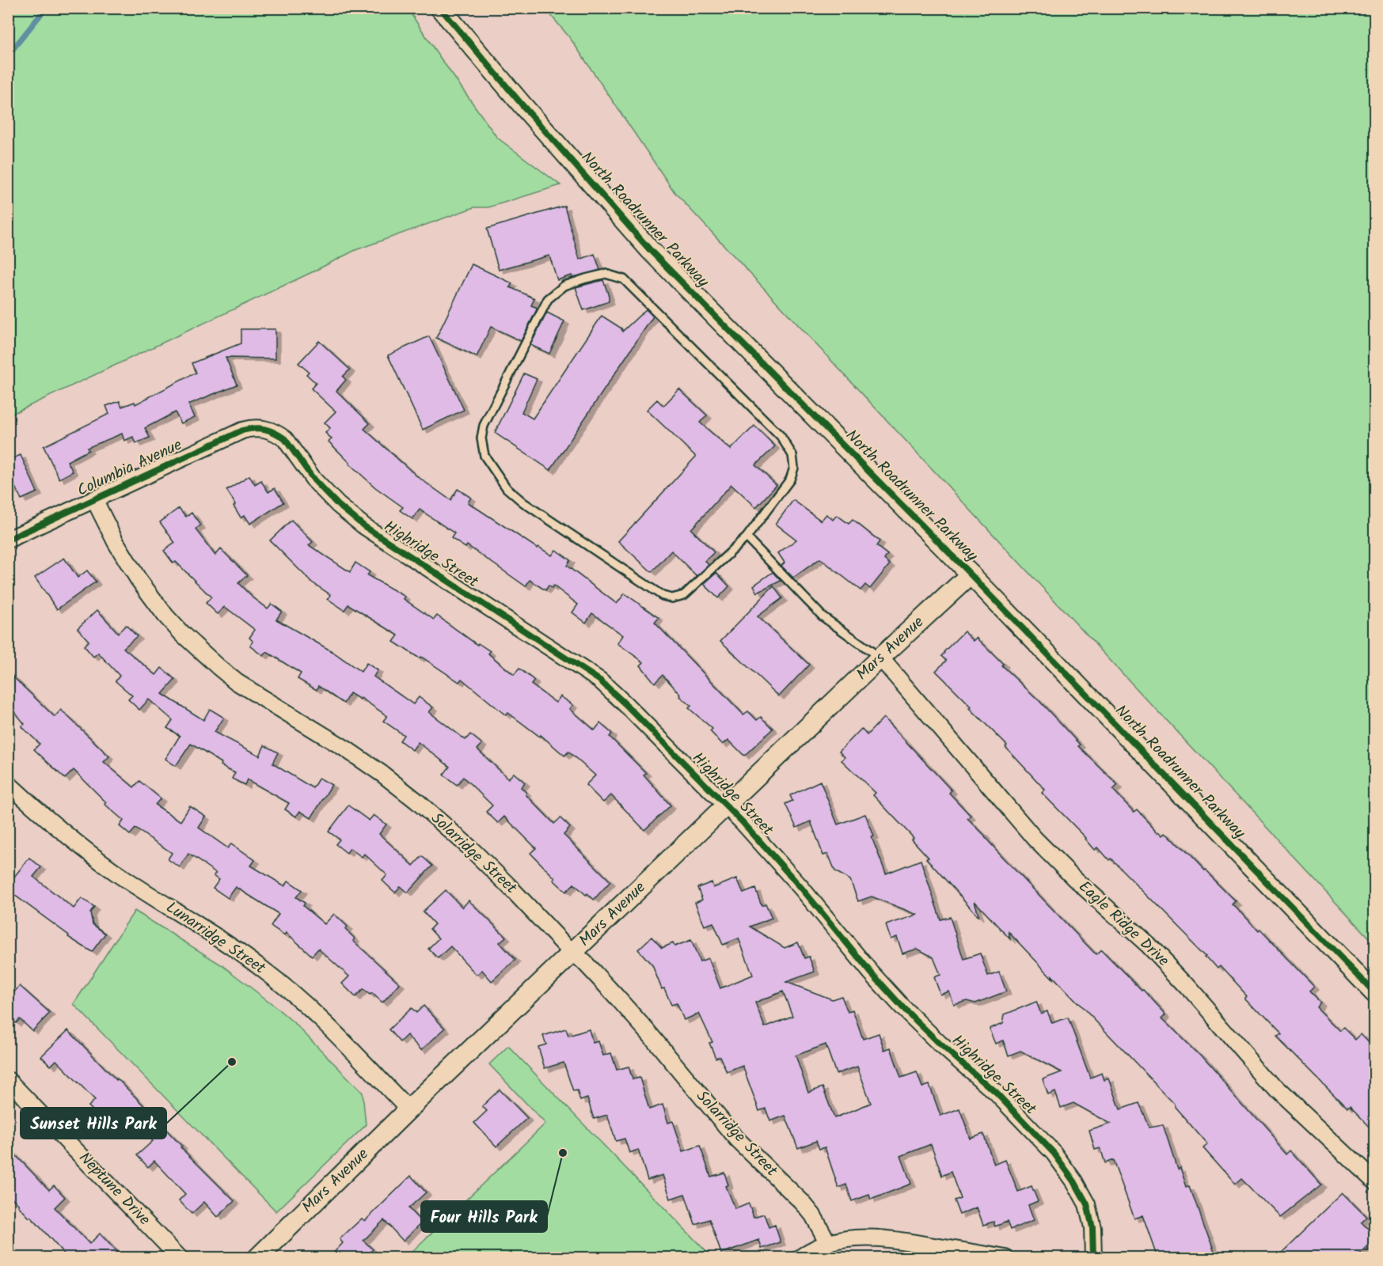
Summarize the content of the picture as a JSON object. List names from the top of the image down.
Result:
{
  "streets": {
    "street": [
      "North Roadrunner Parkway",
      "Columbia Avenue",
      "Highridge Street",
      "Mars Avenue",
      "Solarridge Street",
      "Eagle Ridge Drive",
      "Lunarridge Street",
      "Neptune Drive"
    ]
  },
  "crossings": [
    ["North Roadrunner Parkway", "Mars Avenue"],
    ["Columbia Avenue", "Highridge Street"],
    ["Columbia Avenue", "Solarridge Street"],
    ["Highridge Street", "Mars Avenue"],
    ["Mars Avenue", "Solarridge Street"],
    ["Mars Avenue", "Eagle Ridge Drive"],
    ["Mars Avenue", "Lunarridge Street"]
  ],
  "places": ["Sunset Hills Park", "Four Hills Park"]
}
